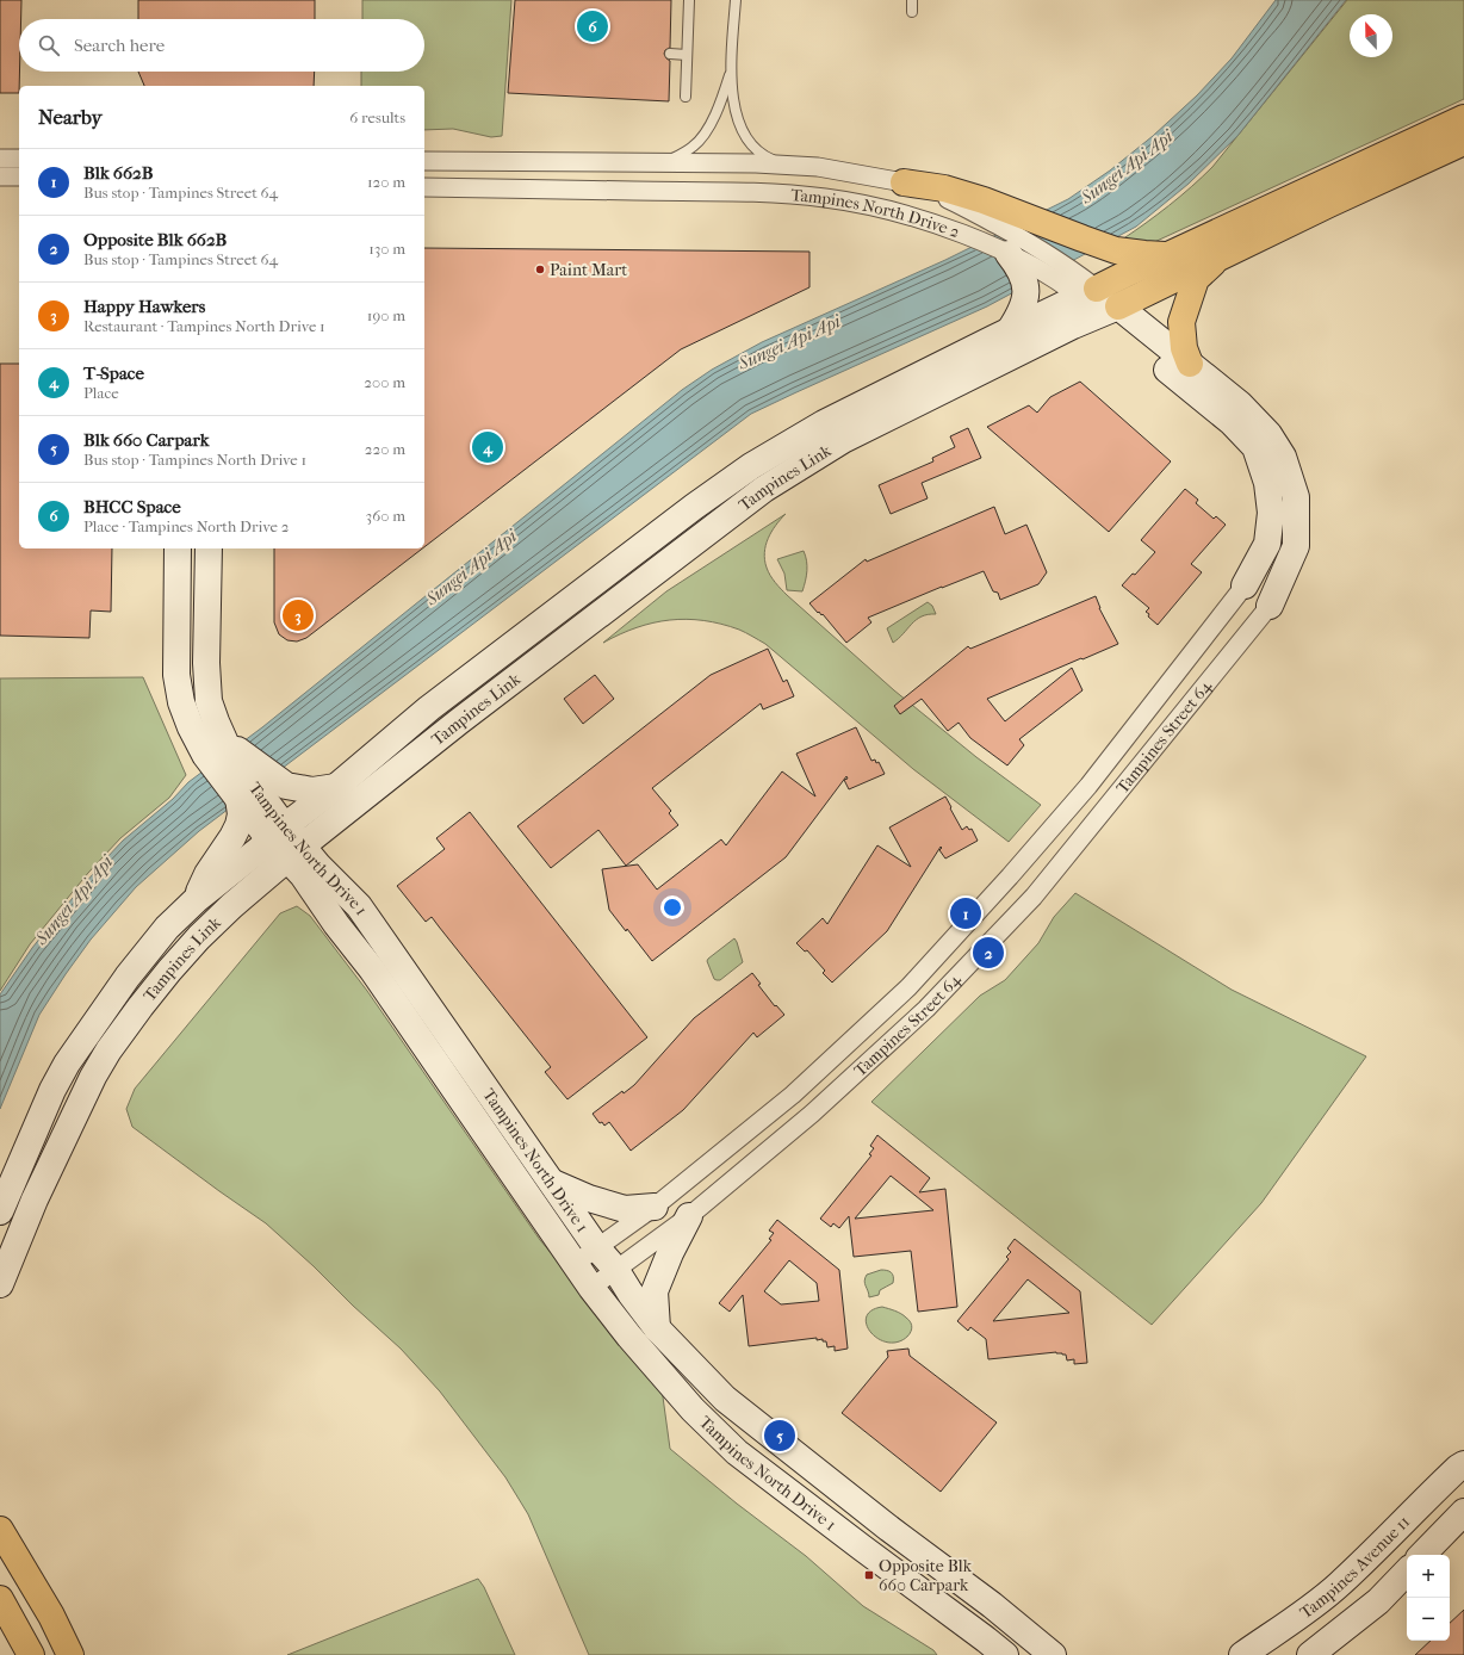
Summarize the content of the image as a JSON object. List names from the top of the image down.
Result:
{
  "streets": {
    "street": [
      "Tampines North Drive 2",
      "Tampines Link",
      "Tampines Street 64",
      "Tampines North Drive 1",
      "Tampines Avenue 11"
    ]
  },
  "crossings": [
    ["Tampines North Drive 2", "Tampines Link"],
    ["Tampines North Drive 2", "Tampines Street 64"],
    ["Tampines Link", "Tampines North Drive 1"],
    ["Tampines Street 64", "Tampines North Drive 1"]
  ],
  "water": ["Sungei Api Api"],
  "places": {
    "other": ["Paint Mart"],
    "transit": ["Opposite Blk 660 Carpark"]
  },
  "north": "top",
  "page": {
    "pins": [
      "6",
      "4",
      "3",
      "1",
      "2",
      "5"
    ],
    "search": "Search here",
    "heading": ["Nearby", "6 results"],
    "list": [
      {
        "mark": "1",
        "name": "Blk 662B",
        "note": "Bus stop · Tampines Street 64",
        "value": "120 m"
      },
      {
        "mark": "2",
        "name": "Opposite Blk 662B",
        "note": "Bus stop · Tampines Street 64",
        "value": "130 m"
      },
      {
        "mark": "3",
        "name": "Happy Hawkers",
        "note": "Restaurant · Tampines North Drive 1",
        "value": "190 m"
      },
      {
        "mark": "4",
        "name": "T-Space",
        "note": "Place",
        "value": "200 m"
      },
      {
        "mark": "5",
        "name": "Blk 660 Carpark",
        "note": "Bus stop · Tampines North Drive 1",
        "value": "220 m"
      },
      {
        "mark": "6",
        "name": "BHCC Space",
        "note": "Place · Tampines North Drive 2",
        "value": "360 m"
      }
    ],
    "map_buttons": ["+", "−"]
  }
}
